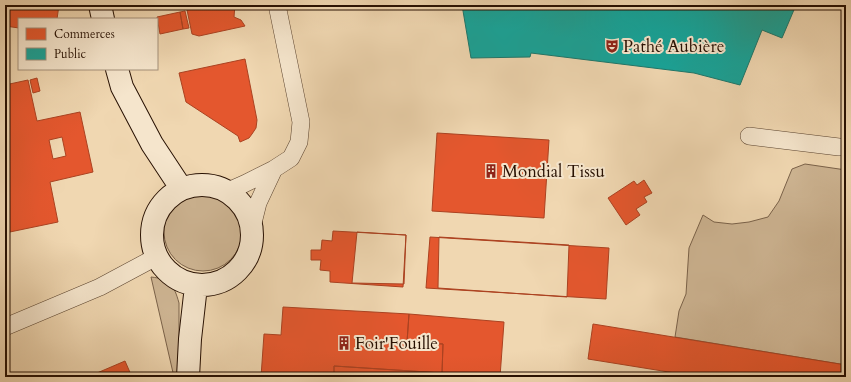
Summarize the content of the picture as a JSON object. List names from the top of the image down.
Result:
{
  "places": {
    "theatre": ["Pathé Aubière"],
    "building": ["Mondial Tissu", "Foir'Fouille"]
  },
  "legend": ["Commerces", "Public"]
}
